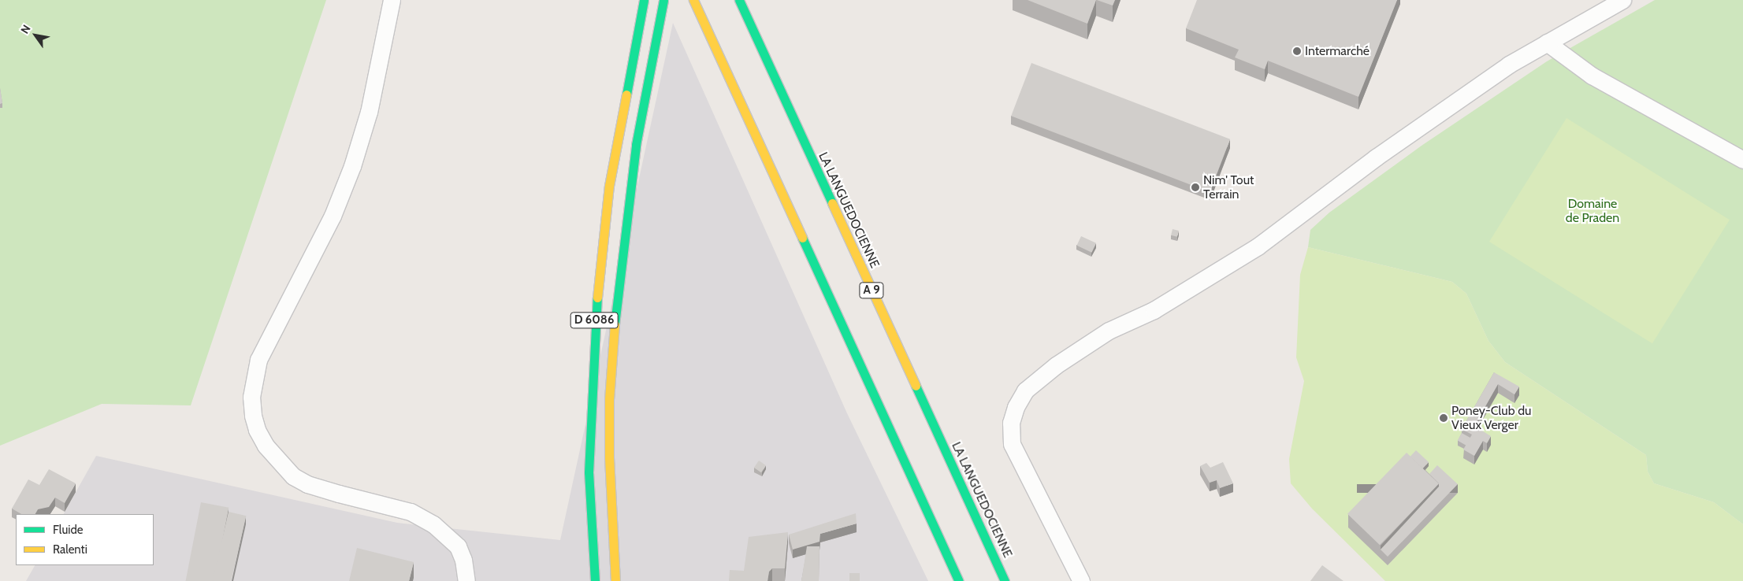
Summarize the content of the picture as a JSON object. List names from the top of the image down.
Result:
{
  "streets": {
    "main road": ["LA LANGUEDOCIENNE", "A 9", "D 6086"]
  },
  "parks": ["Domaine de Praden"],
  "places": ["Intermarché", "Nim' Tout Terrain", "Poney-Club du Vieux Verger"],
  "legend": ["Fluide", "Ralenti"],
  "north": "top left"
}
